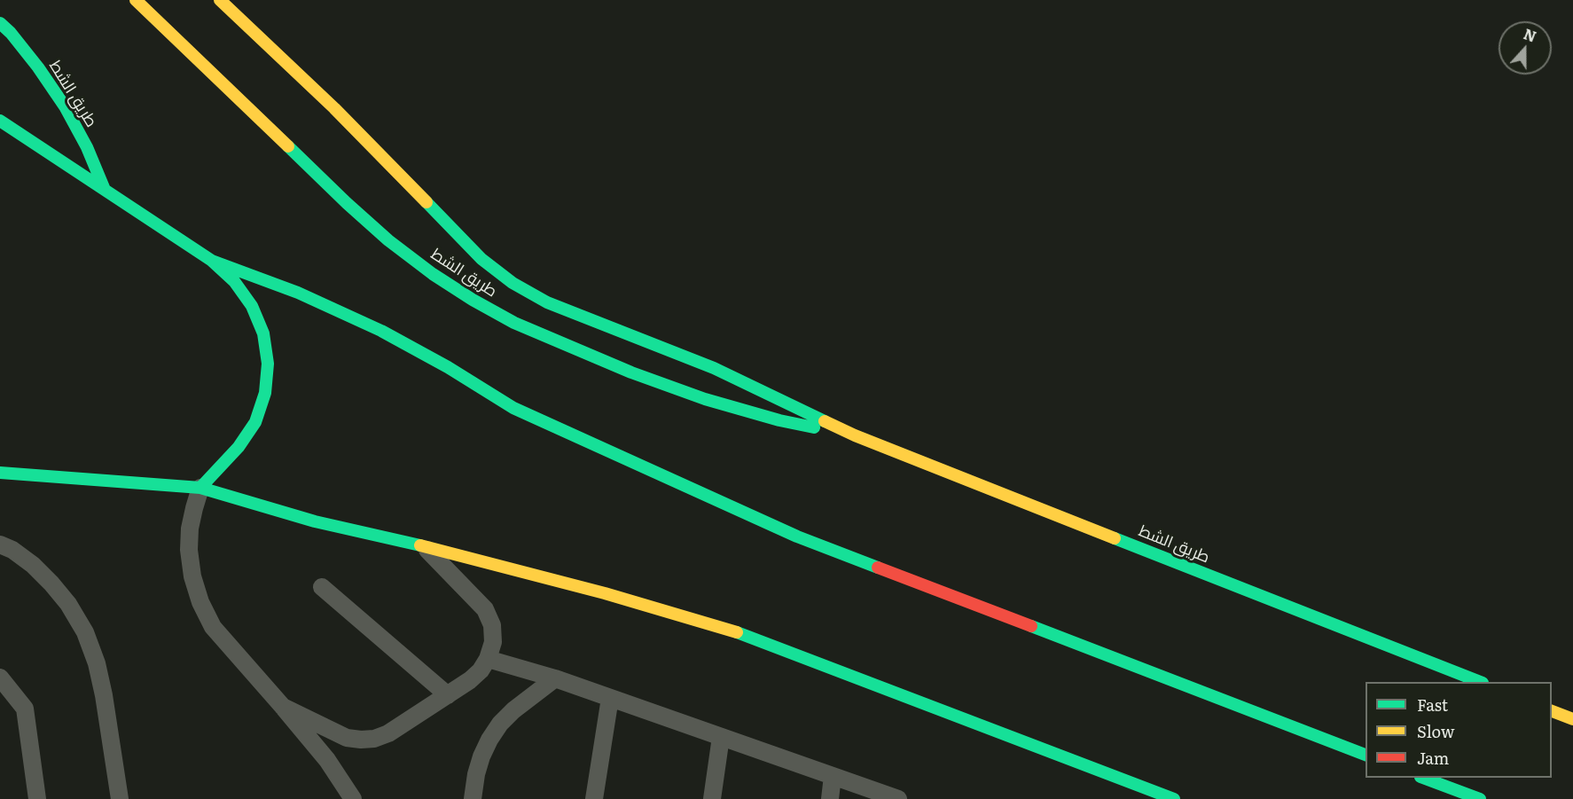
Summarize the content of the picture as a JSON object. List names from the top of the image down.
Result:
{
  "streets": {
    "main road": ["طريق الشط"]
  },
  "legend": ["Fast", "Slow", "Jam"],
  "north": "top"
}
